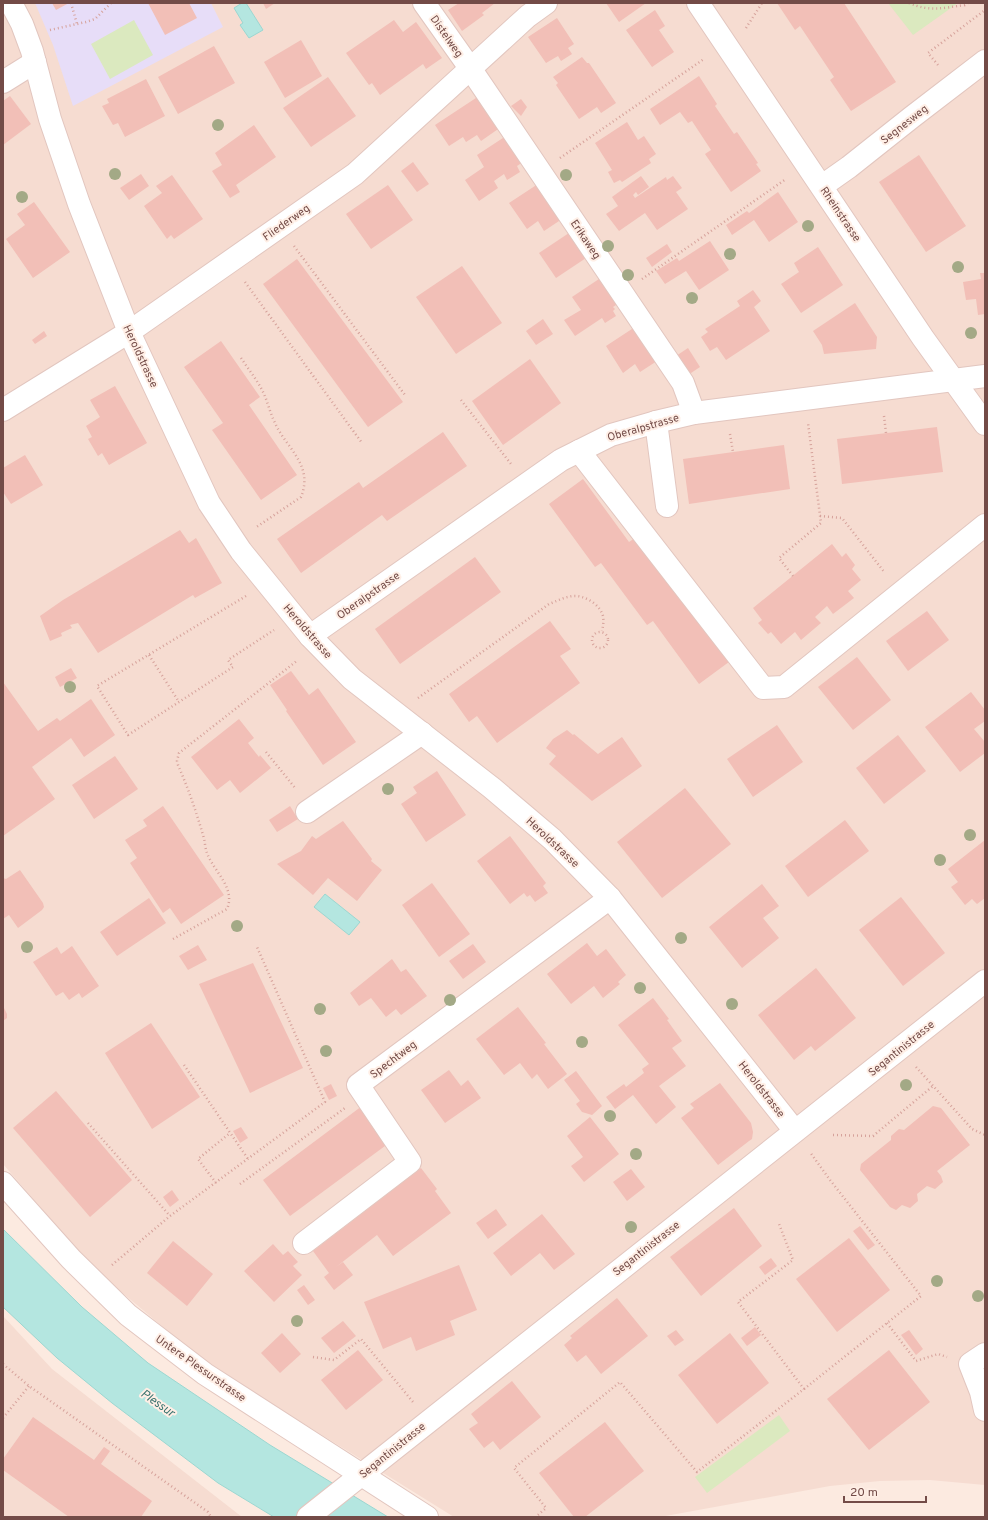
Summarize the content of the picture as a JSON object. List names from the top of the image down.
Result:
{
  "streets": {
    "street": [
      "Distelweg",
      "Segnesweg",
      "Rheinstrasse",
      "Fliederweg",
      "Erikaweg",
      "Heroldstrasse",
      "Oberalpstrasse",
      "Segantinistrasse",
      "Spechtweg",
      "Untere Plessurstrasse"
    ]
  },
  "crossings": [
    ["Distelweg", "Fliederweg"],
    ["Distelweg", "Erikaweg"],
    ["Segnesweg", "Rheinstrasse"],
    ["Rheinstrasse", "Oberalpstrasse"],
    ["Fliederweg", "Erikaweg"],
    ["Fliederweg", "Heroldstrasse"],
    ["Erikaweg", "Oberalpstrasse"],
    ["Heroldstrasse", "Oberalpstrasse"],
    ["Heroldstrasse", "Segantinistrasse"],
    ["Heroldstrasse", "Spechtweg"],
    ["Segantinistrasse", "Untere Plessurstrasse"]
  ],
  "water": ["Plessur"],
  "scale_bar": "20 m"
}
